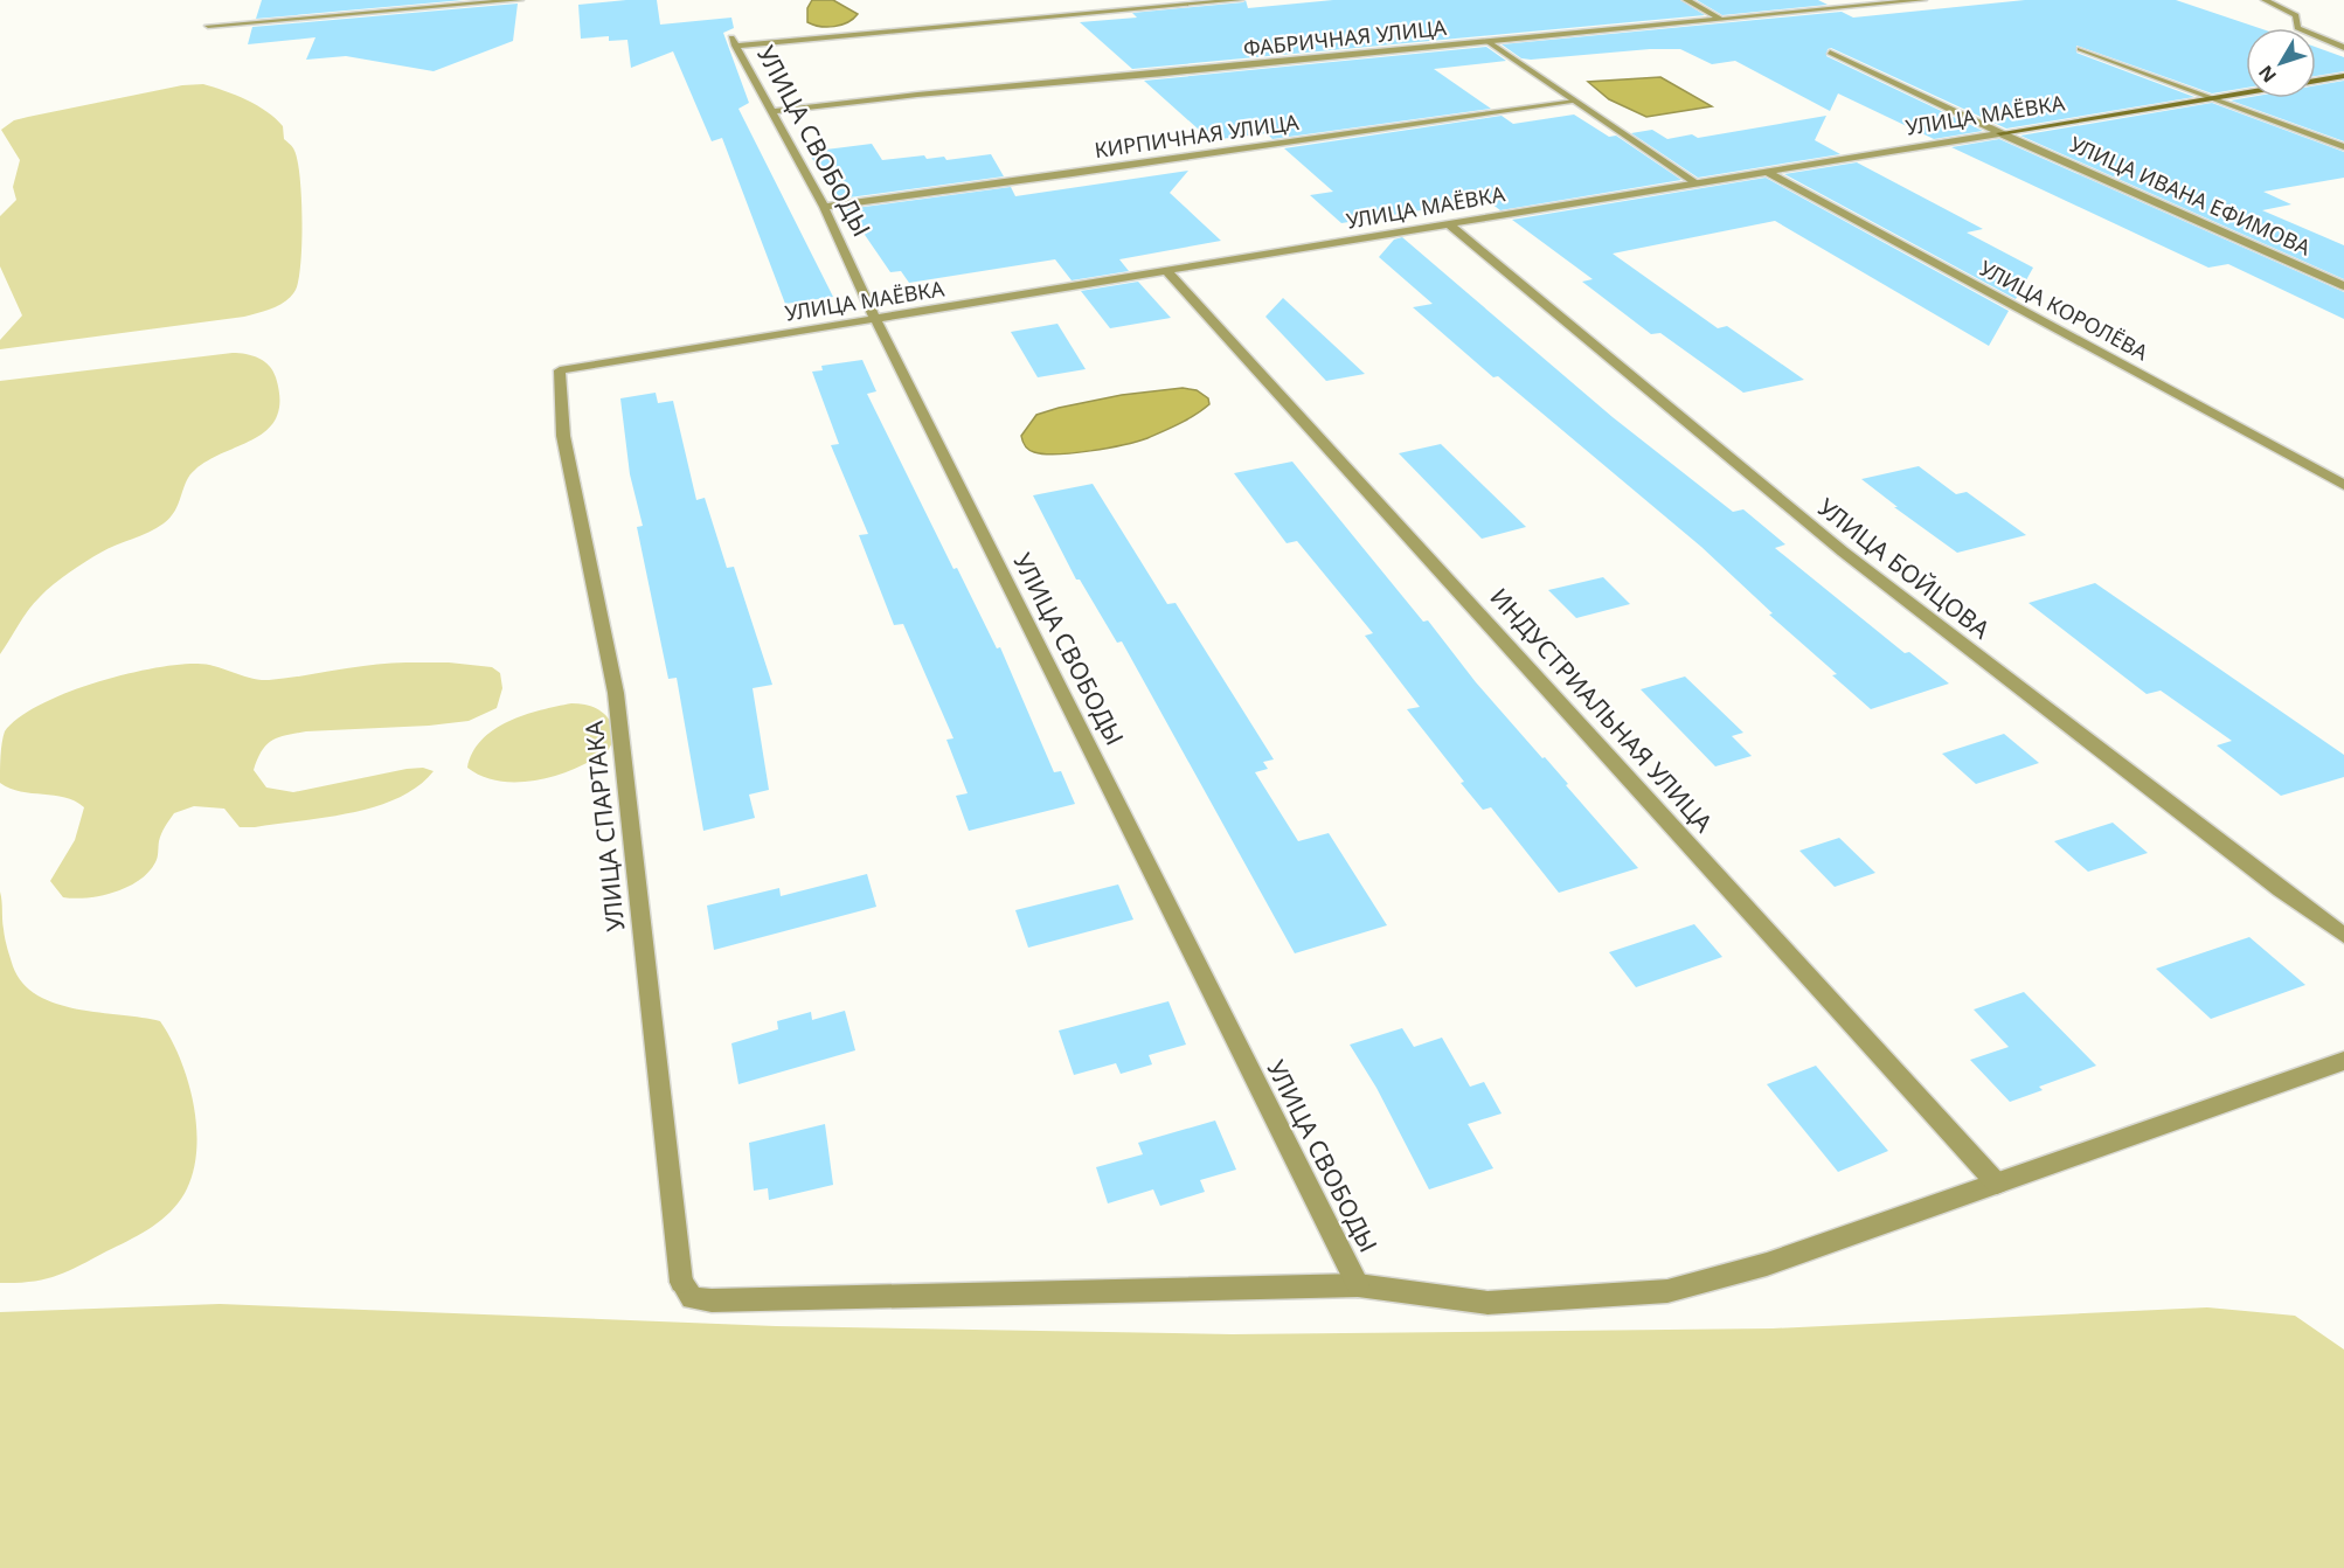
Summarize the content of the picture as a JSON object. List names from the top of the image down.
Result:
{
  "streets": {
    "street": [
      "ФАБРИЧНАЯ УЛИЦА",
      "УЛИЦА МАЁВКА",
      "КИРПИЧНАЯ УЛИЦА",
      "УЛИЦА СВОБОДЫ",
      "УЛИЦА ИВАНА ЕФИМОВА",
      "УЛИЦА КОРОЛЁВА",
      "УЛИЦА БОЙЦОВА",
      "ИНДУСТРИАЛЬНАЯ УЛИЦА",
      "УЛИЦА СПАРТАКА"
    ]
  },
  "crossings": [
    ["ФАБРИЧНАЯ УЛИЦА", "УЛИЦА СВОБОДЫ"],
    ["УЛИЦА МАЁВКА", "УЛИЦА СВОБОДЫ"],
    ["УЛИЦА МАЁВКА", "УЛИЦА ИВАНА ЕФИМОВА"],
    ["УЛИЦА МАЁВКА", "УЛИЦА КОРОЛЁВА"],
    ["УЛИЦА МАЁВКА", "УЛИЦА БОЙЦОВА"],
    ["УЛИЦА МАЁВКА", "ИНДУСТРИАЛЬНАЯ УЛИЦА"],
    ["УЛИЦА МАЁВКА", "УЛИЦА СПАРТАКА"],
    ["КИРПИЧНАЯ УЛИЦА", "УЛИЦА СВОБОДЫ"],
    ["УЛИЦА СВОБОДЫ", "УЛИЦА СПАРТАКА"]
  ],
  "north": "bottom left"
}
